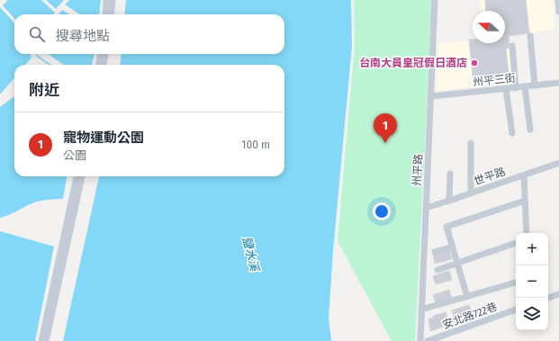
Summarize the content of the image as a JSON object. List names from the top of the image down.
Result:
{
  "streets": {
    "street": [
      "州平三街",
      "州平路",
      "世平路",
      "安北路722巷"
    ]
  },
  "crossings": [
    ["州平三街", "州平路"],
    ["州平路", "世平路"]
  ],
  "water": ["鹽水溪"],
  "places": ["台南大員皇冠假日酒店"],
  "north": "left",
  "page": {
    "search": "搜尋地點",
    "heading": "附近",
    "list": [
      {
        "mark": "1",
        "name": "寵物運動公園",
        "note": "公園",
        "value": "100 m"
      }
    ],
    "pins": "1",
    "map_buttons": ["+", "−"]
  }
}
